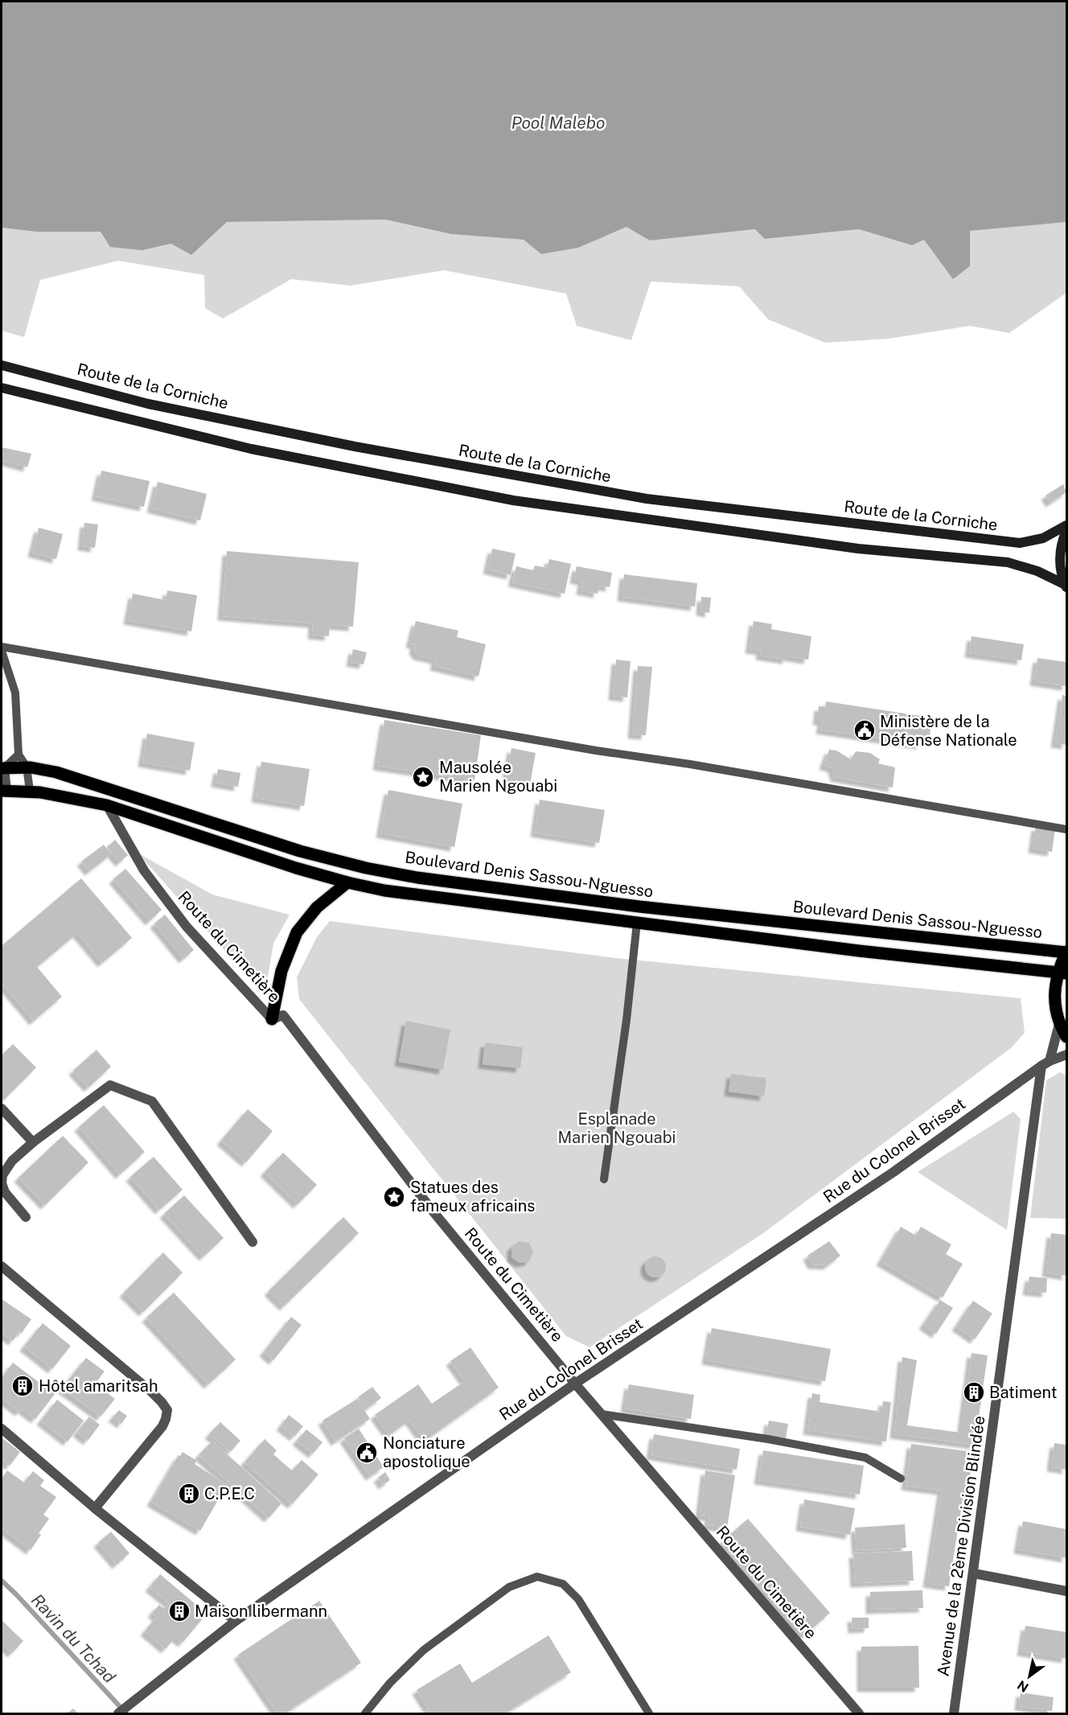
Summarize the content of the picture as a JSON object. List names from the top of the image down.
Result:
{
  "streets": {
    "main road": ["Route de la Corniche", "Boulevard Denis Sassou-Nguesso"],
    "street": ["Route du Cimetière", "Rue du Colonel Brisset", "Avenue de la 2ème Division Blindée"]
  },
  "crossings": [
    ["Boulevard Denis Sassou-Nguesso", "Route du Cimetière"],
    ["Route du Cimetière", "Rue du Colonel Brisset"],
    ["Rue du Colonel Brisset", "Avenue de la 2ème Division Blindée"]
  ],
  "water": ["Pool Malebo", "Ravin du Tchad"],
  "parks": ["Esplanade Marien Ngouabi"],
  "places": {
    "public building": ["Ministère de la Défense Nationale", "Nonciature apostolique"],
    "place": ["Mausolée Marien Ngouabi", "Statues des fameux africains"],
    "building": [
      "Hôtel amaritsah",
      "Batiment",
      "C.P.E.C",
      "Maison libermann"
    ]
  },
  "north": "bottom left"
}
